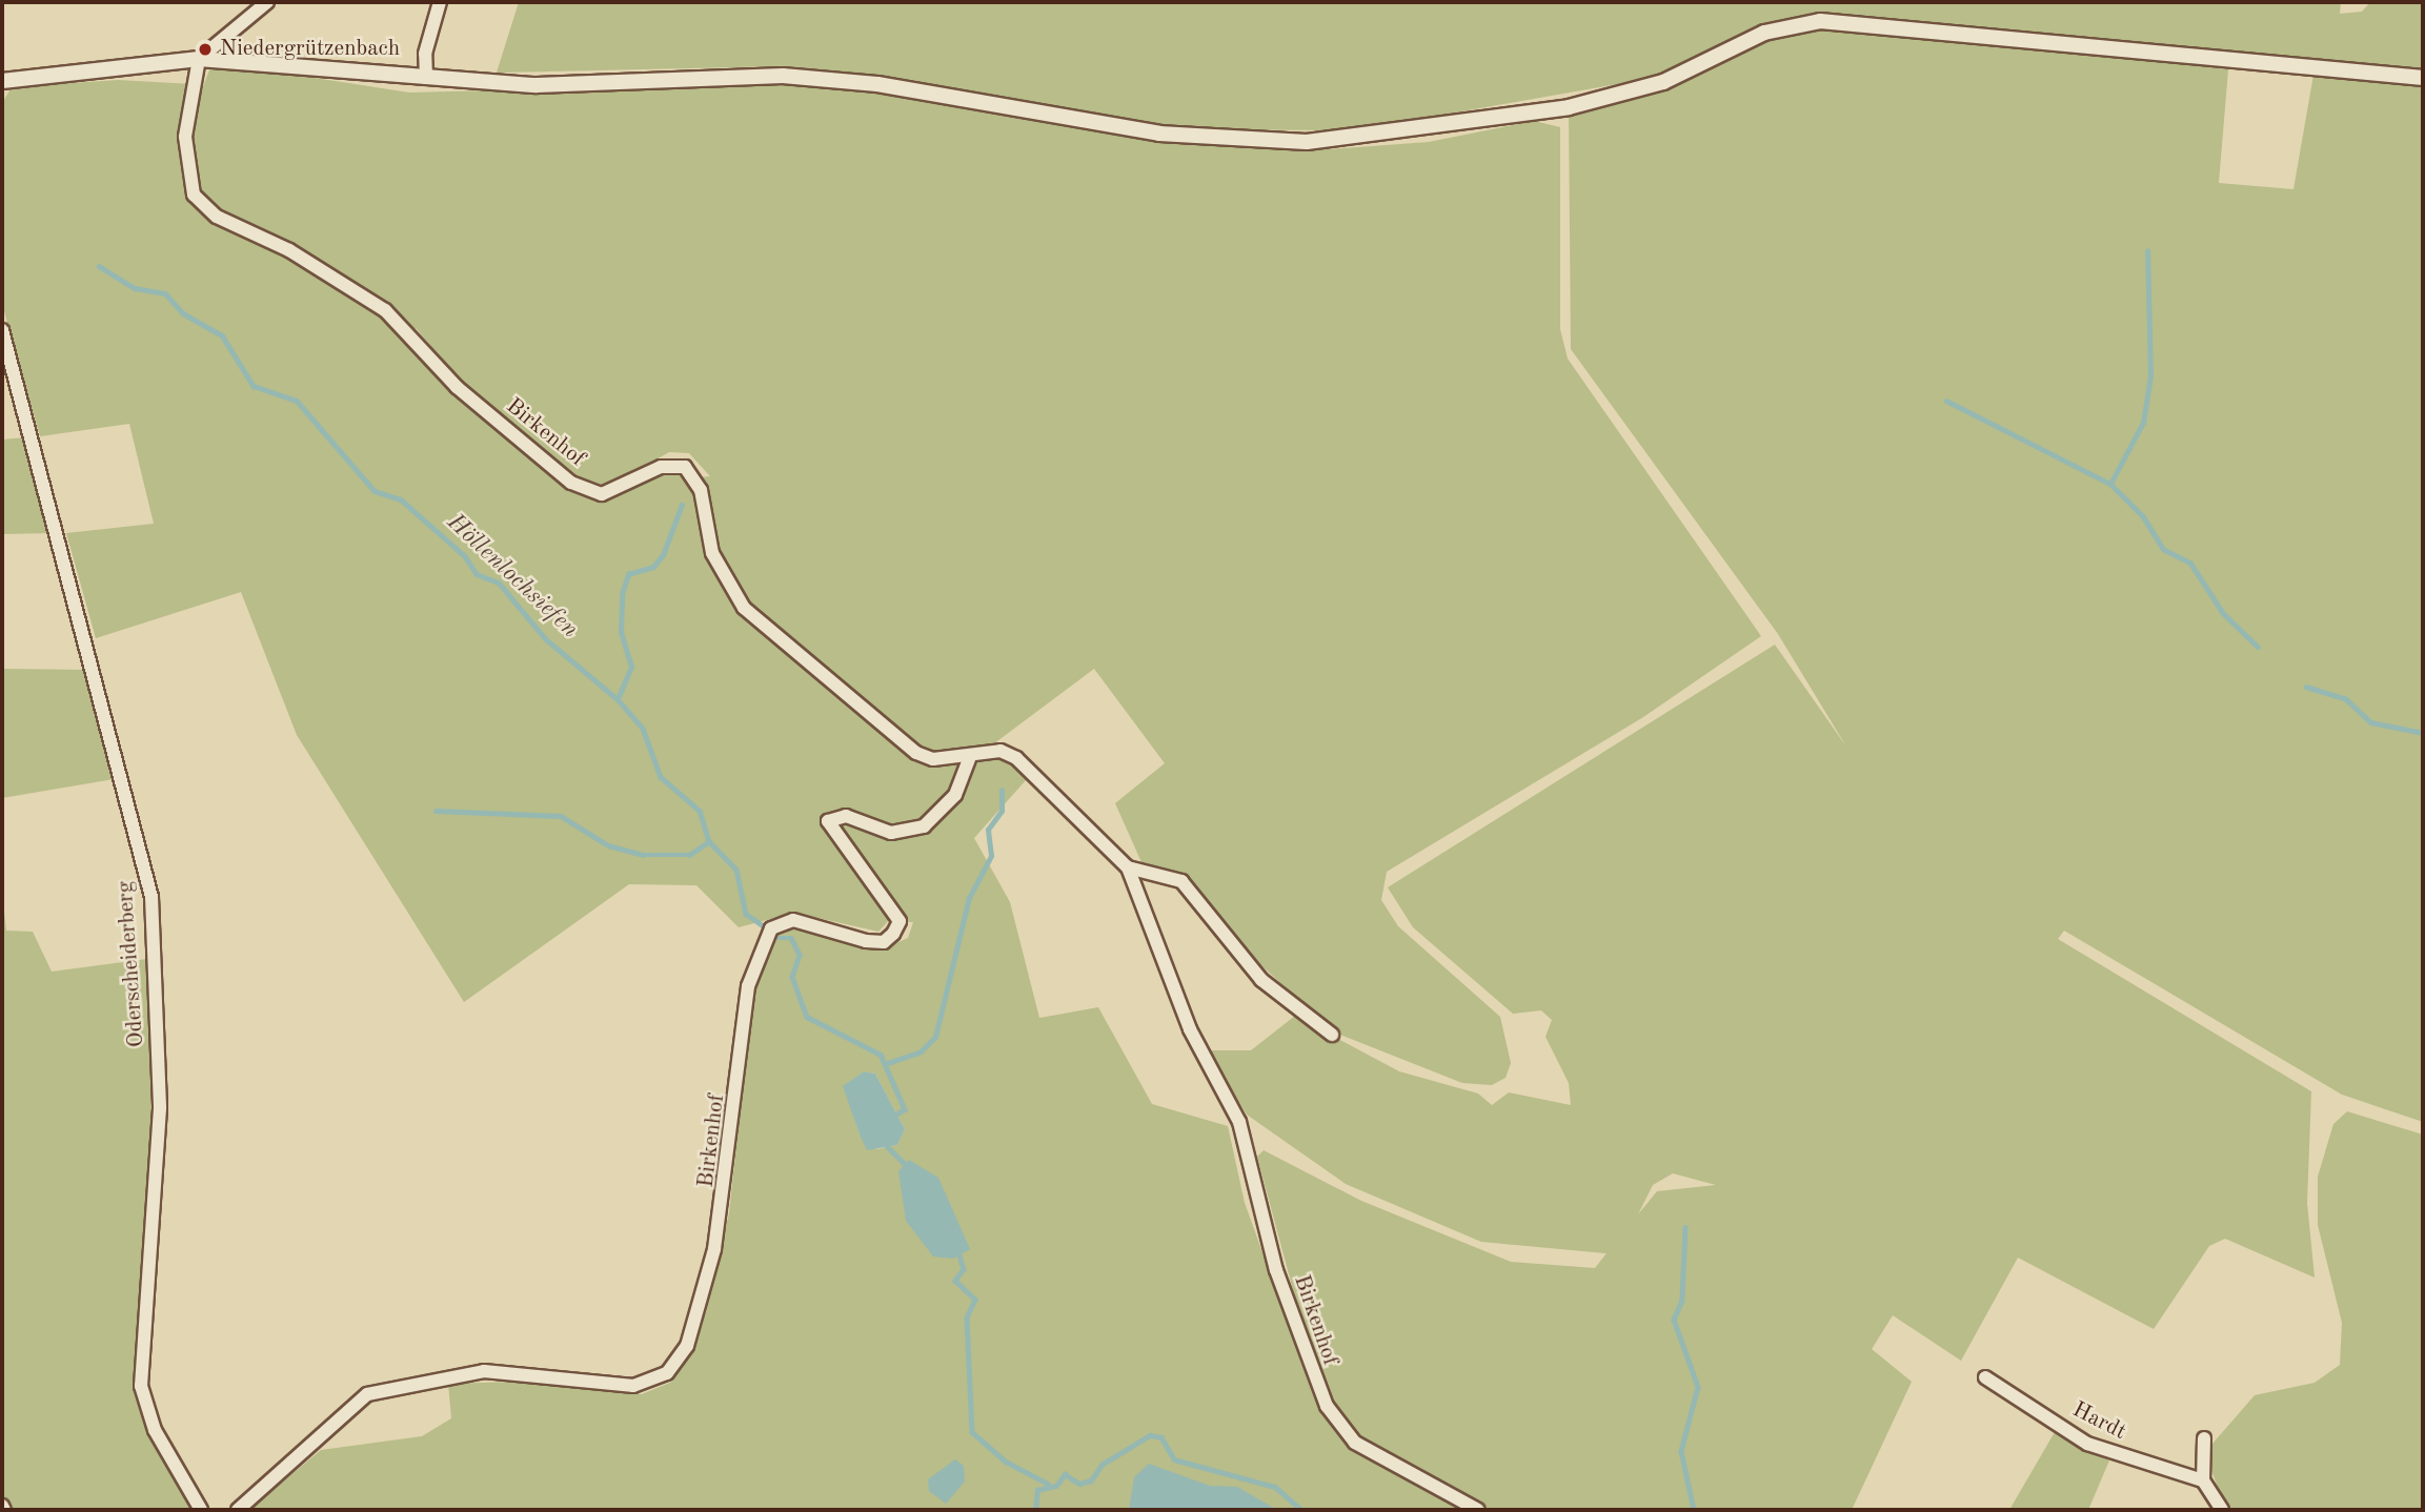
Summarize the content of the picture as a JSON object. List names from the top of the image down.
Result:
{
  "streets": {
    "street": ["Birkenhof", "Oderscheiderberg", "Hardt"]
  },
  "water": ["Höllenlochsiefen"],
  "places": ["Niedergrützenbach"]
}
